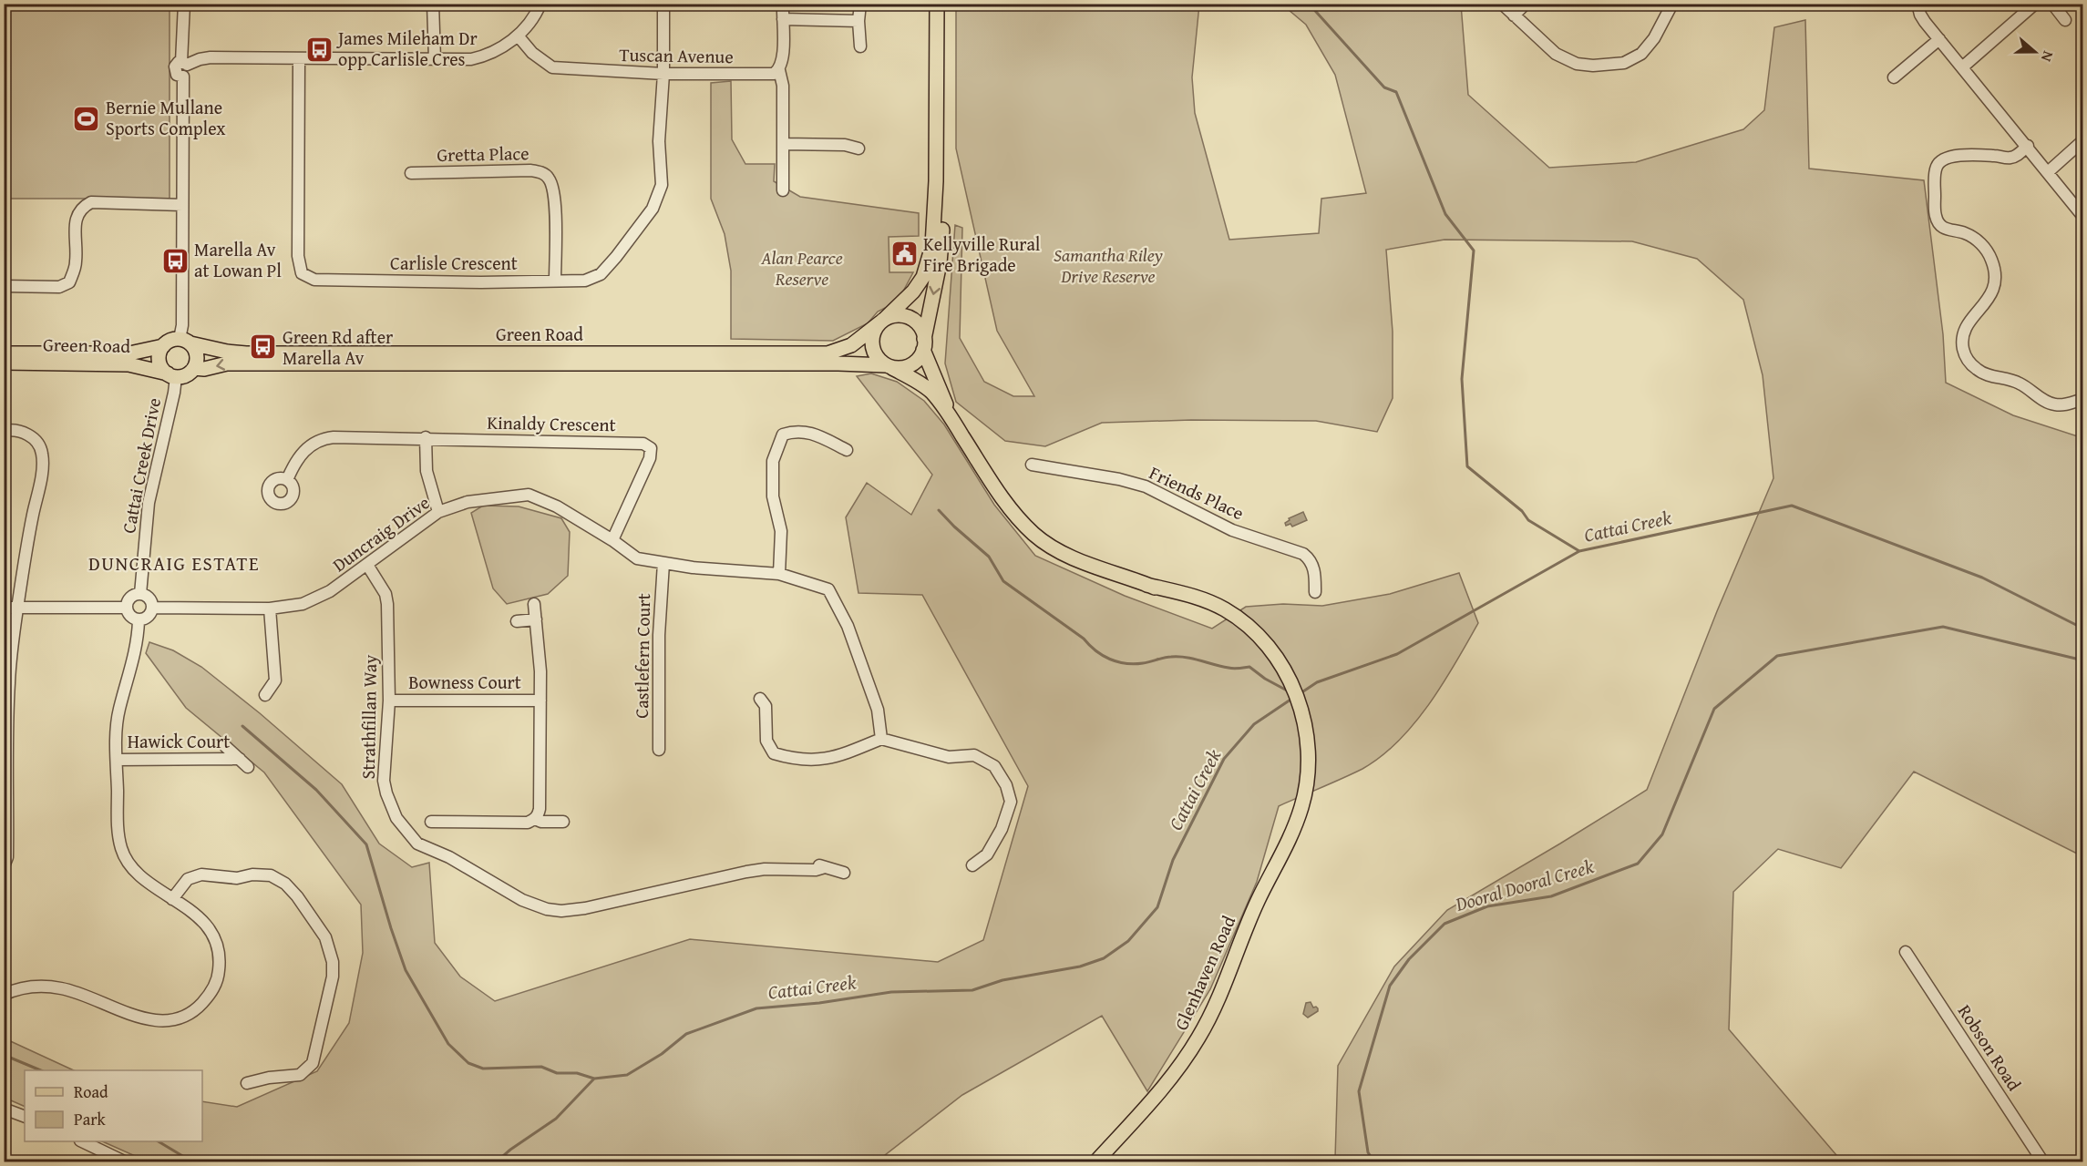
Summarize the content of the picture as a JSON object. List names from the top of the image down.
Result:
{
  "streets": {
    "main road": ["Green Road", "Glenhaven Road"],
    "street": [
      "Tuscan Avenue",
      "Gretta Place",
      "Carlisle Crescent",
      "Kinaldy Crescent",
      "Cattai Creek Drive",
      "Friends Place",
      "Duncraig Drive",
      "Castlefern Court",
      "Bowness Court",
      "Strathfillan Way",
      "Hawick Court",
      "Robson Road"
    ]
  },
  "crossings": [
    ["Tuscan Avenue", "Carlisle Crescent"],
    ["Gretta Place", "Carlisle Crescent"],
    ["Green Road", "Cattai Creek Drive"],
    ["Green Road", "Glenhaven Road"],
    ["Kinaldy Crescent", "Duncraig Drive"],
    ["Cattai Creek Drive", "Duncraig Drive"],
    ["Duncraig Drive", "Castlefern Court"],
    ["Duncraig Drive", "Strathfillan Way"],
    ["Bowness Court", "Strathfillan Way"]
  ],
  "districts": ["DUNCRAIG ESTATE"],
  "water": ["Cattai Creek", "Dooral Dooral Creek"],
  "parks": ["Samantha Riley Drive Reserve", "Alan Pearce Reserve"],
  "places": {
    "bus stop": ["James Mileham Dr opp Carlisle Cres", "Marella Av at Lowan Pl", "Green Rd after Marella Av"],
    "sports": ["Bernie Mullane Sports Complex"],
    "public building": ["Kellyville Rural Fire Brigade"]
  },
  "legend": ["Road", "Park"],
  "north": "right"
}
